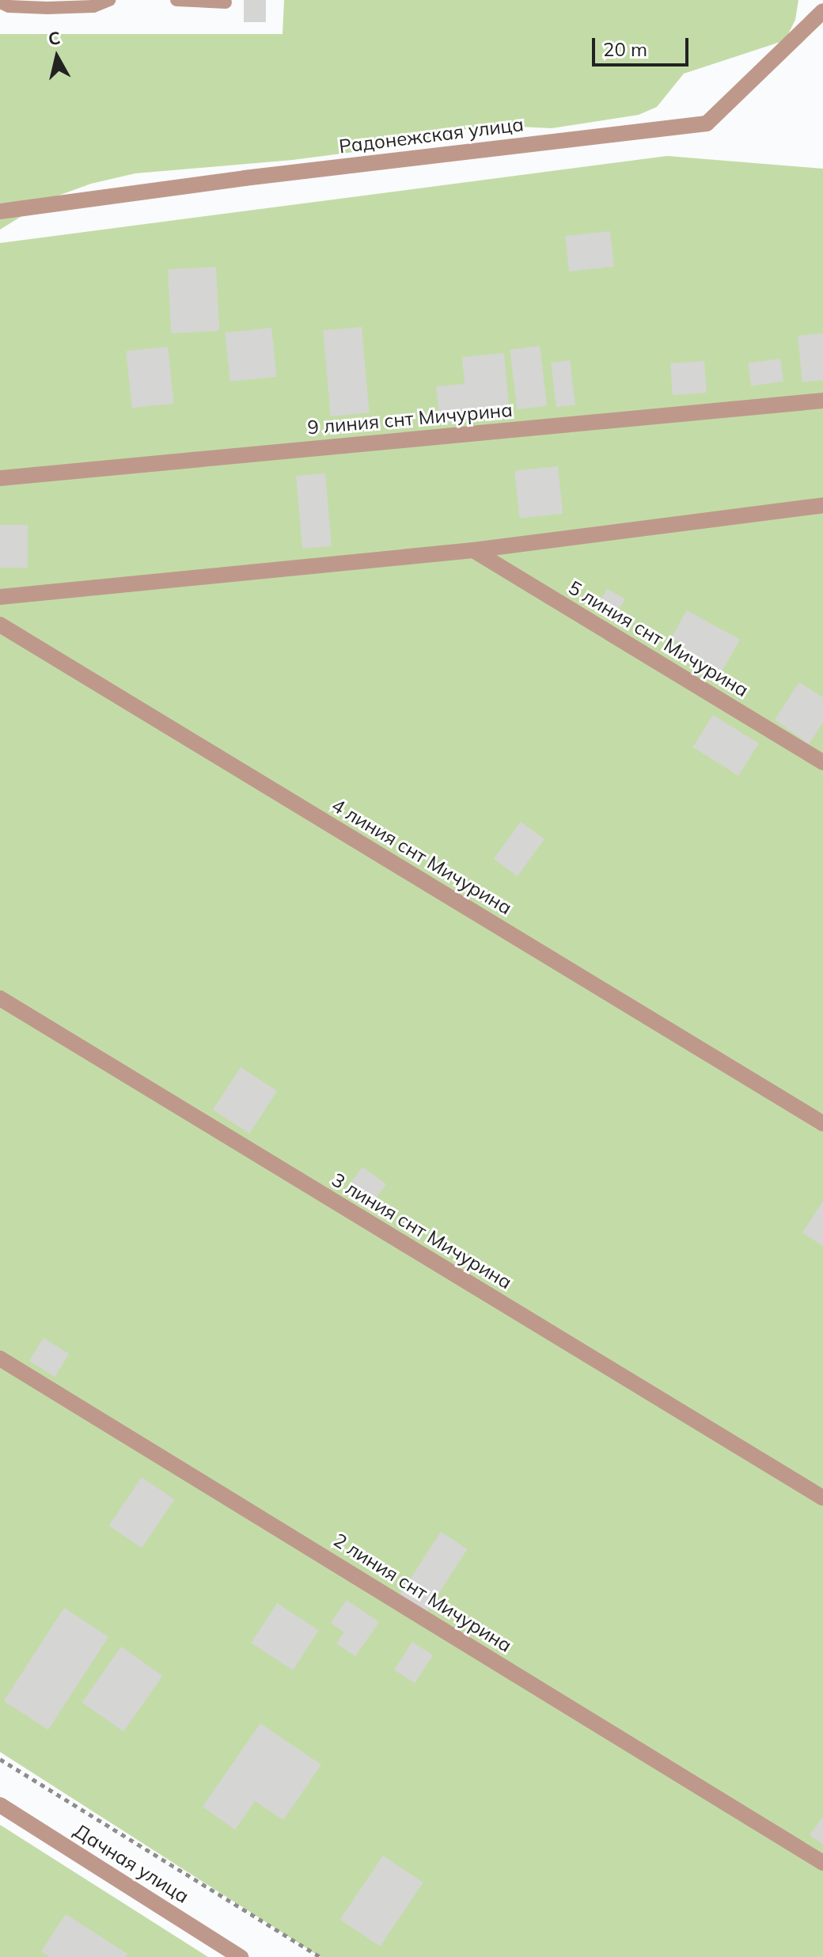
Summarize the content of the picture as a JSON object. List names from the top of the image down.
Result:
{
  "streets": {
    "street": [
      "Радонежская улица",
      "9 линия снт Мичурина",
      "5 линия снт Мичурина",
      "4 линия снт Мичурина",
      "3 линия снт Мичурина",
      "2 линия снт Мичурина",
      "Дачная улица"
    ]
  },
  "scale_bar": "20 m",
  "north": "top"
}
